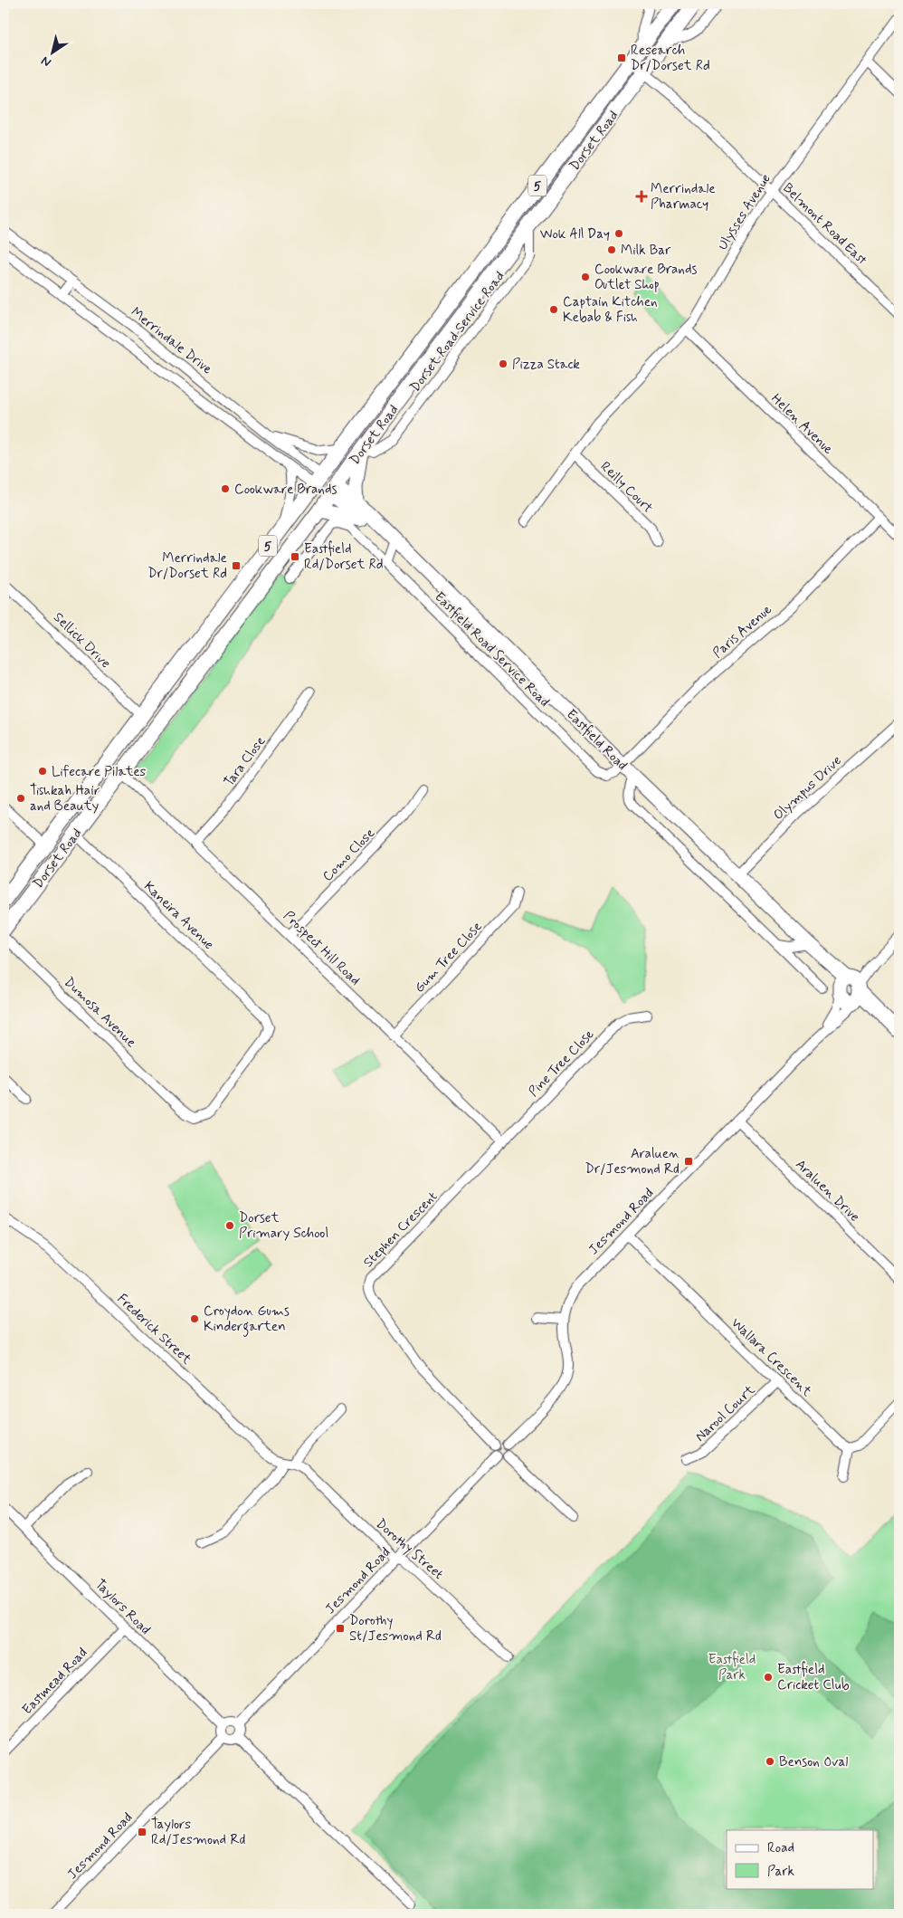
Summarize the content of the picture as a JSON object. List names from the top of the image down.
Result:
{
  "streets": {
    "main road": ["Dorset Road", "5", "Eastfield Road"],
    "street": [
      "Ulysses Avenue",
      "Belmont Road East",
      "Merrindale Drive",
      "Helen Avenue",
      "Reilly Court",
      "Paris Avenue",
      "Sellick Drive",
      "Eastfield Road Service Road",
      "Tara Close",
      "Olympus Drive",
      "Como Close",
      "Kaneira Avenue",
      "Prospect Hill Road",
      "Gum Tree Close",
      "Dumosa Avenue",
      "Pine Tree Close",
      "Araluen Drive",
      "Jesmond Road",
      "Stephen Crescent",
      "Frederick Street",
      "Wallara Crescent",
      "Narool Court",
      "Dorothy Street",
      "Taylors Road",
      "Eastmead Road"
    ]
  },
  "crossings": [
    ["Dorset Road", "Belmont Road East"],
    ["Dorset Road", "Merrindale Drive"],
    ["Dorset Road", "Sellick Drive"],
    ["Dorset Road", "Eastfield Road"],
    ["Dorset Road", "Kaneira Avenue"],
    ["Dorset Road", "Prospect Hill Road"],
    ["Ulysses Avenue", "Belmont Road East"],
    ["Ulysses Avenue", "Helen Avenue"],
    ["Ulysses Avenue", "Reilly Court"],
    ["Merrindale Drive", "Eastfield Road"],
    ["Helen Avenue", "Paris Avenue"],
    ["Paris Avenue", "Eastfield Road Service Road"],
    ["Paris Avenue", "Eastfield Road"],
    ["Eastfield Road Service Road", "Eastfield Road"],
    ["Eastfield Road", "Olympus Drive"],
    ["Eastfield Road", "Jesmond Road"],
    ["Tara Close", "Prospect Hill Road"],
    ["Como Close", "Prospect Hill Road"],
    ["Kaneira Avenue", "Dumosa Avenue"],
    ["Prospect Hill Road", "Gum Tree Close"],
    ["Prospect Hill Road", "Pine Tree Close"],
    ["Prospect Hill Road", "Stephen Crescent"],
    ["Pine Tree Close", "Stephen Crescent"],
    ["Araluen Drive", "Jesmond Road"],
    ["Jesmond Road", "Stephen Crescent"],
    ["Jesmond Road", "Wallara Crescent"],
    ["Jesmond Road", "Dorothy Street"],
    ["Jesmond Road", "Taylors Road"],
    ["Wallara Crescent", "Narool Court"],
    ["Taylors Road", "Eastmead Road"]
  ],
  "parks": ["Eastfield Park"],
  "places": {
    "transit": [
      "Research Dr/Dorset Rd",
      "Eastfield Rd/Dorset Rd",
      "Merrindale Dr/Dorset Rd",
      "Araluen Dr/Jesmond Rd",
      "Dorothy St/Jesmond Rd",
      "Taylors Rd/Jesmond Rd"
    ],
    "health": ["Merrindale Pharmacy"],
    "other": [
      "Wok All Day",
      "Milk Bar",
      "Cookware Brands Outlet Shop",
      "Captain Kitchen Kebab & Fish",
      "Pizza Stack",
      "Cookware Brands",
      "Lifecare Pilates",
      "Tishkah Hair and Beauty",
      "Dorset Primary School",
      "Croydon Gums Kindergarten",
      "Eastfield Cricket Club",
      "Benson Oval"
    ]
  },
  "legend": ["Road", "Park"],
  "north": "bottom left"
}
